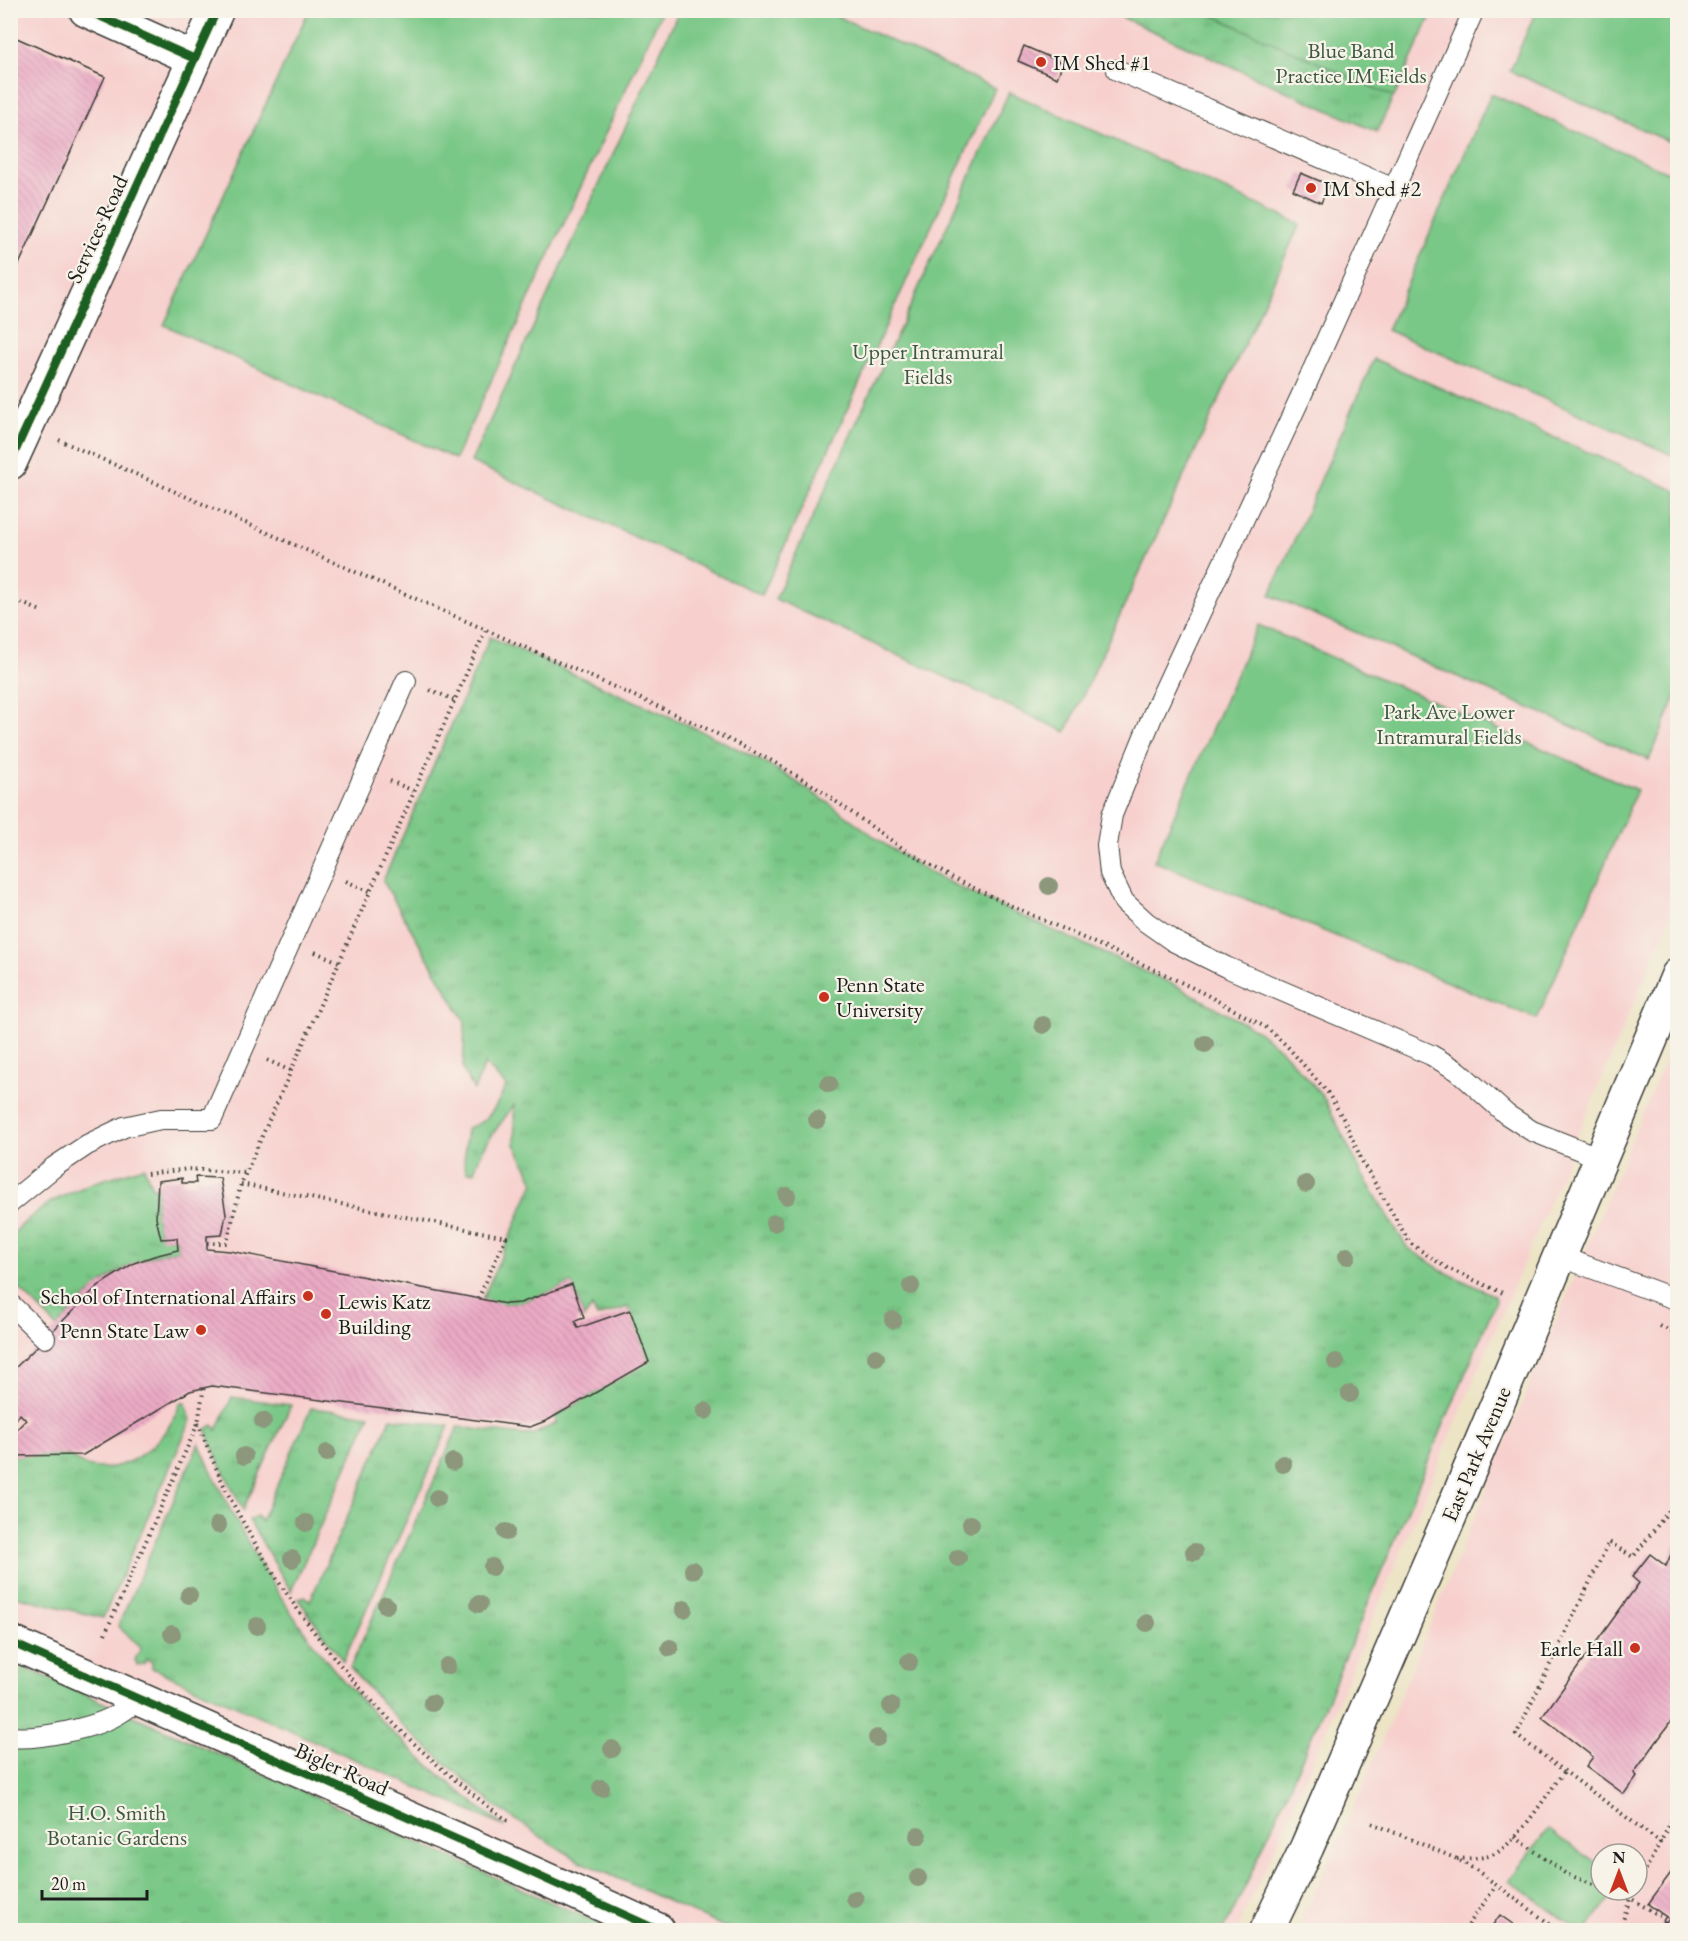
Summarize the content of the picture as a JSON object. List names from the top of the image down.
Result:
{
  "streets": {
    "street": ["Services Road", "East Park Avenue", "Bigler Road"]
  },
  "parks": [
    "Blue Band Practice IM Fields",
    "Upper Intramural Fields",
    "Park Ave Lower Intramural Fields",
    "H.O. Smith Botanic Gardens"
  ],
  "places": [
    "IM Shed #1",
    "IM Shed #2",
    "Penn State University",
    "School of International Affairs",
    "Lewis Katz Building",
    "Penn State Law",
    "Earle Hall"
  ],
  "scale_bar": "20 m",
  "north": "top"
}
